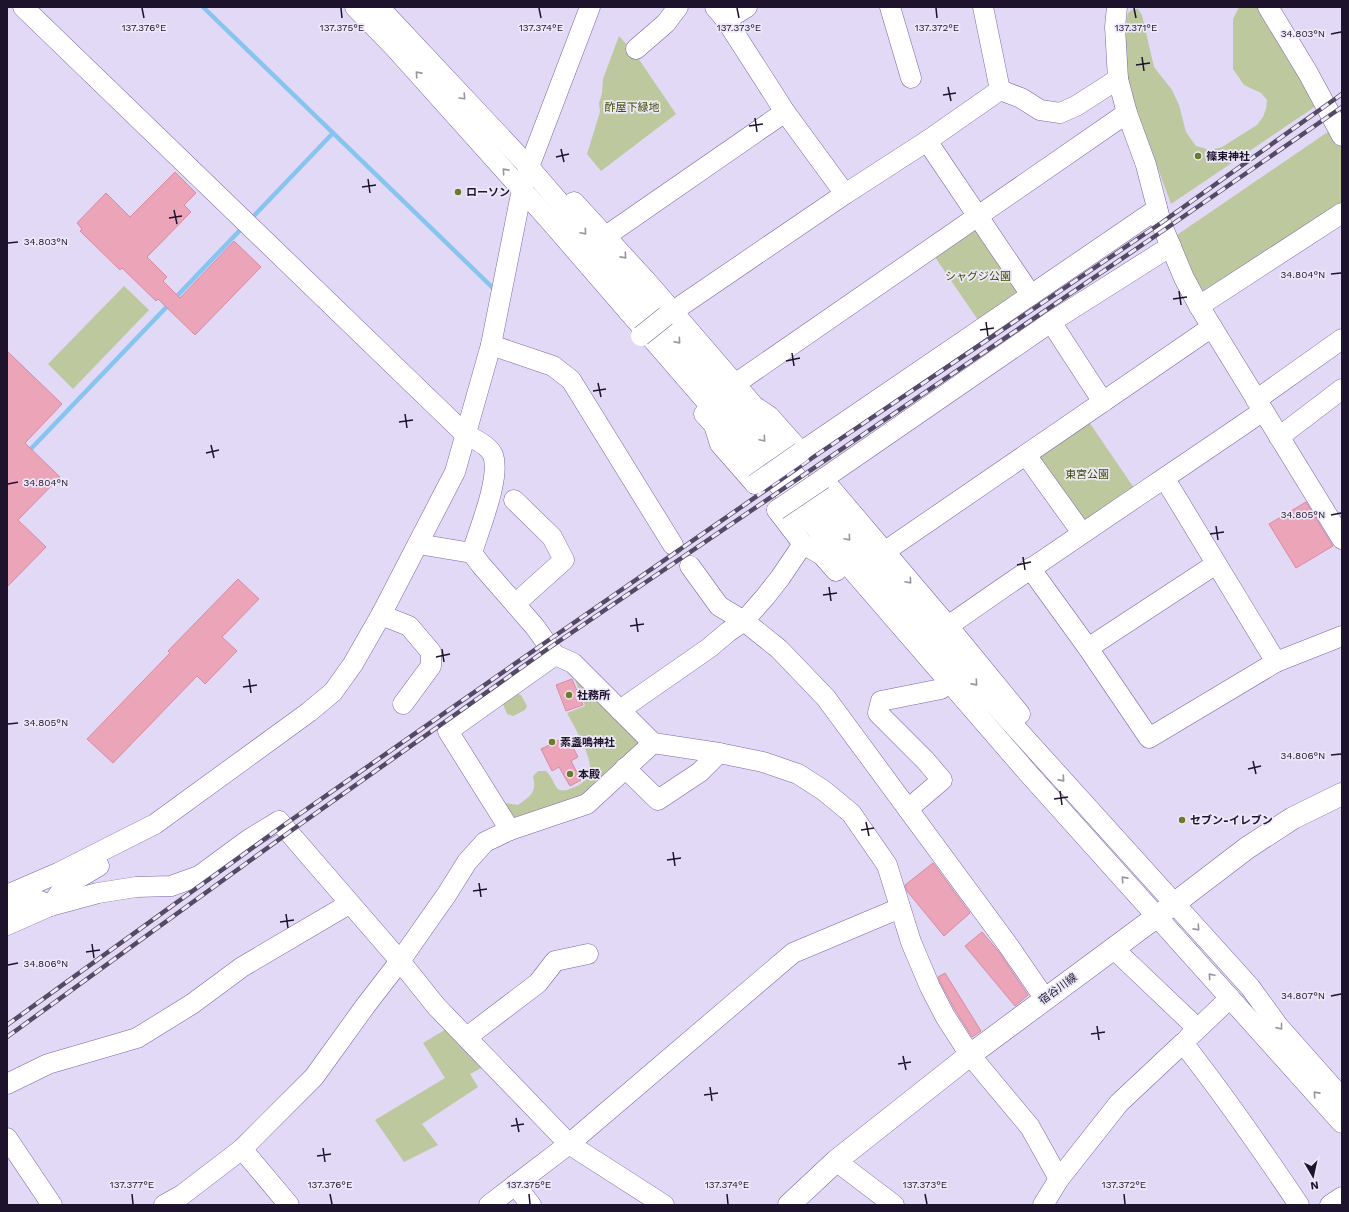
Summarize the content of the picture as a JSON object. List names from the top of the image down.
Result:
{
  "streets": {
    "main road": ["宿谷川線"]
  },
  "parks": ["酢屋下緑地", "シャグジ公園", "東宮公園"],
  "places": [
    "篠束神社",
    "ローソン",
    "社務所",
    "素盞鳴神社",
    "本殿",
    "セブン-イレブン"
  ],
  "north": "bottom",
  "coordinates": [
    "137.376°E",
    "137.375°E",
    "137.374°E",
    "137.373°E",
    "137.372°E",
    "137.371°E",
    "34.803°N",
    "34.804°N",
    "34.805°N",
    "34.806°N",
    "34.807°N",
    "137.377°E"
  ]
}
